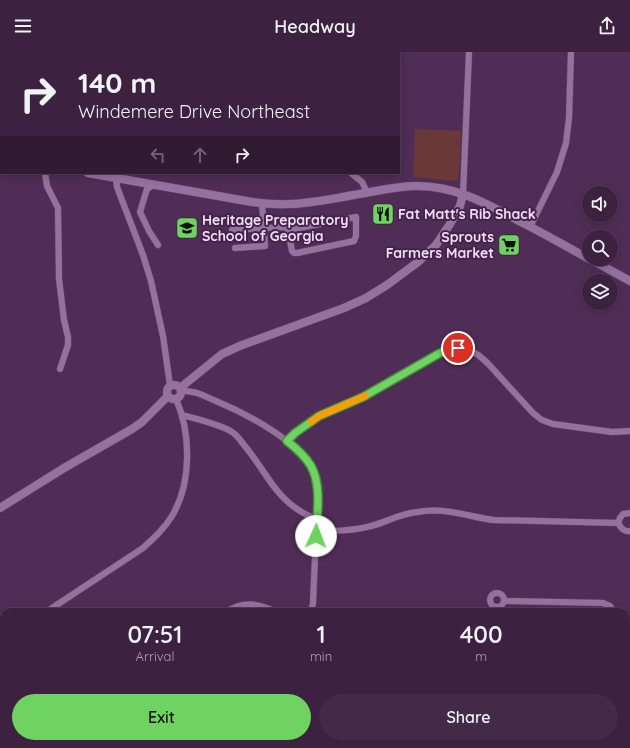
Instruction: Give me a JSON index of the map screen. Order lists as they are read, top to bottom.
{
  "places": {
    "restaurant": ["Fat Matt's Rib Shack"],
    "school or university": ["Heritage Preparatory School of Georgia"],
    "supermarket": ["Sprouts Farmers Market"]
  },
  "page": {
    "header": "Headway",
    "turn": ["140 m", "Windemere Drive Northeast"],
    "eta": [
      "07:51",
      "Arrival",
      "1",
      "min",
      "400",
      "m"
    ],
    "buttons": ["Exit", "Share"]
  }
}
